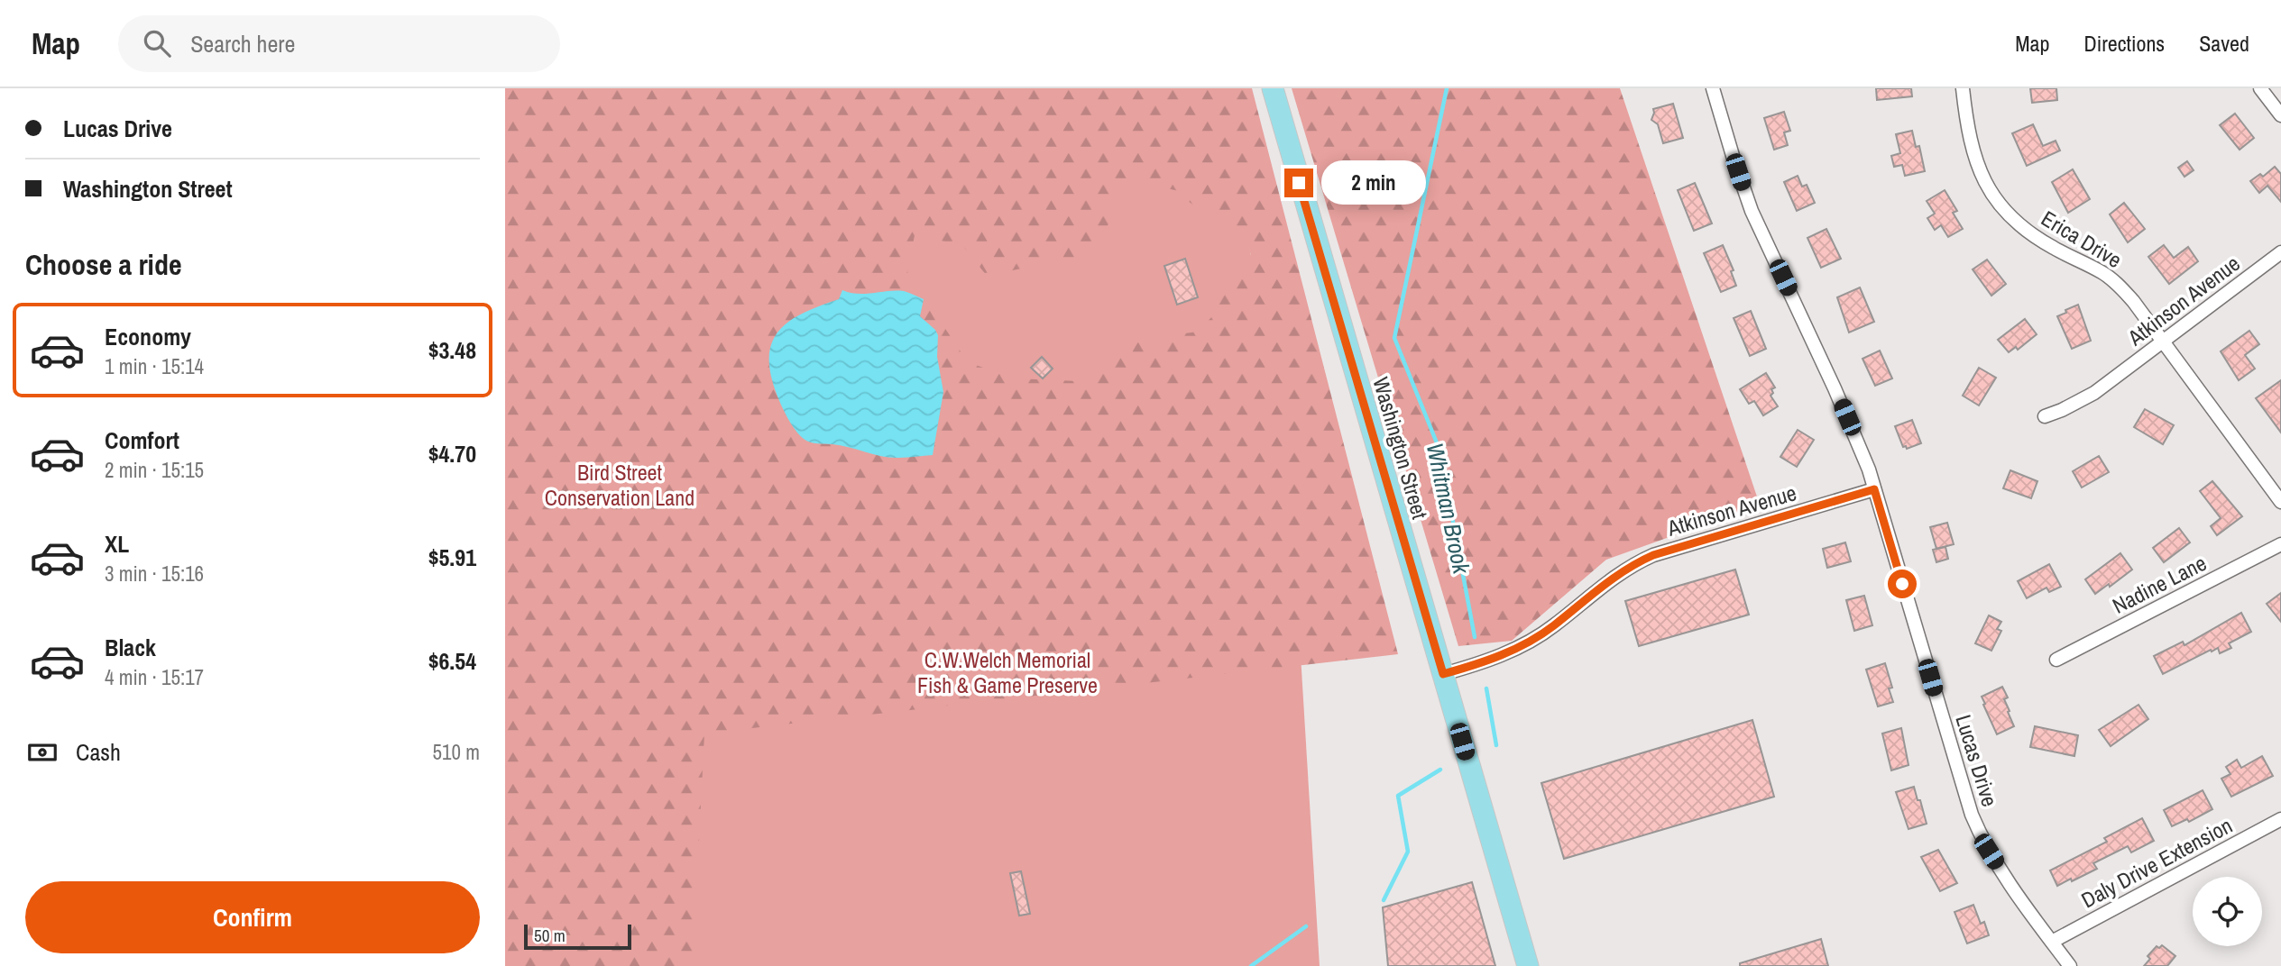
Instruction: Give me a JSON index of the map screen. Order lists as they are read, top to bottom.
{
  "streets": {
    "main road": ["Washington Street"],
    "street": [
      "Erica Drive",
      "Atkinson Avenue",
      "Nadine Lane",
      "Lucas Drive",
      "Daly Drive Extension"
    ]
  },
  "crossings": [
    ["Erica Drive", "Atkinson Avenue"],
    ["Atkinson Avenue", "Washington Street"],
    ["Atkinson Avenue", "Lucas Drive"],
    ["Lucas Drive", "Daly Drive Extension"]
  ],
  "water": ["Whitman Brook"],
  "parks": ["Bird Street Conservation Land", "C.W.Welch Memorial Fish & Game Preserve"],
  "scale_bar": "50 m",
  "page": {
    "header": "Map",
    "search": "Search here",
    "nav": ["Map", "Directions", "Saved"],
    "banner": ["Lucas Drive", "Washington Street"],
    "bubble": "2 min",
    "heading": "Choose a ride",
    "list": [
      {
        "name": "Economy",
        "note": "1 min · 15:14",
        "value": "$3.48"
      },
      {
        "name": "Comfort",
        "note": "2 min · 15:15",
        "value": "$4.70"
      },
      {
        "name": "XL",
        "note": "3 min · 15:16",
        "value": "$5.91"
      },
      {
        "name": "Black",
        "note": "4 min · 15:17",
        "value": "$6.54"
      }
    ],
    "pay": ["Cash", "510 m"],
    "buttons": "Confirm",
    "scale": "50 m"
  }
}
